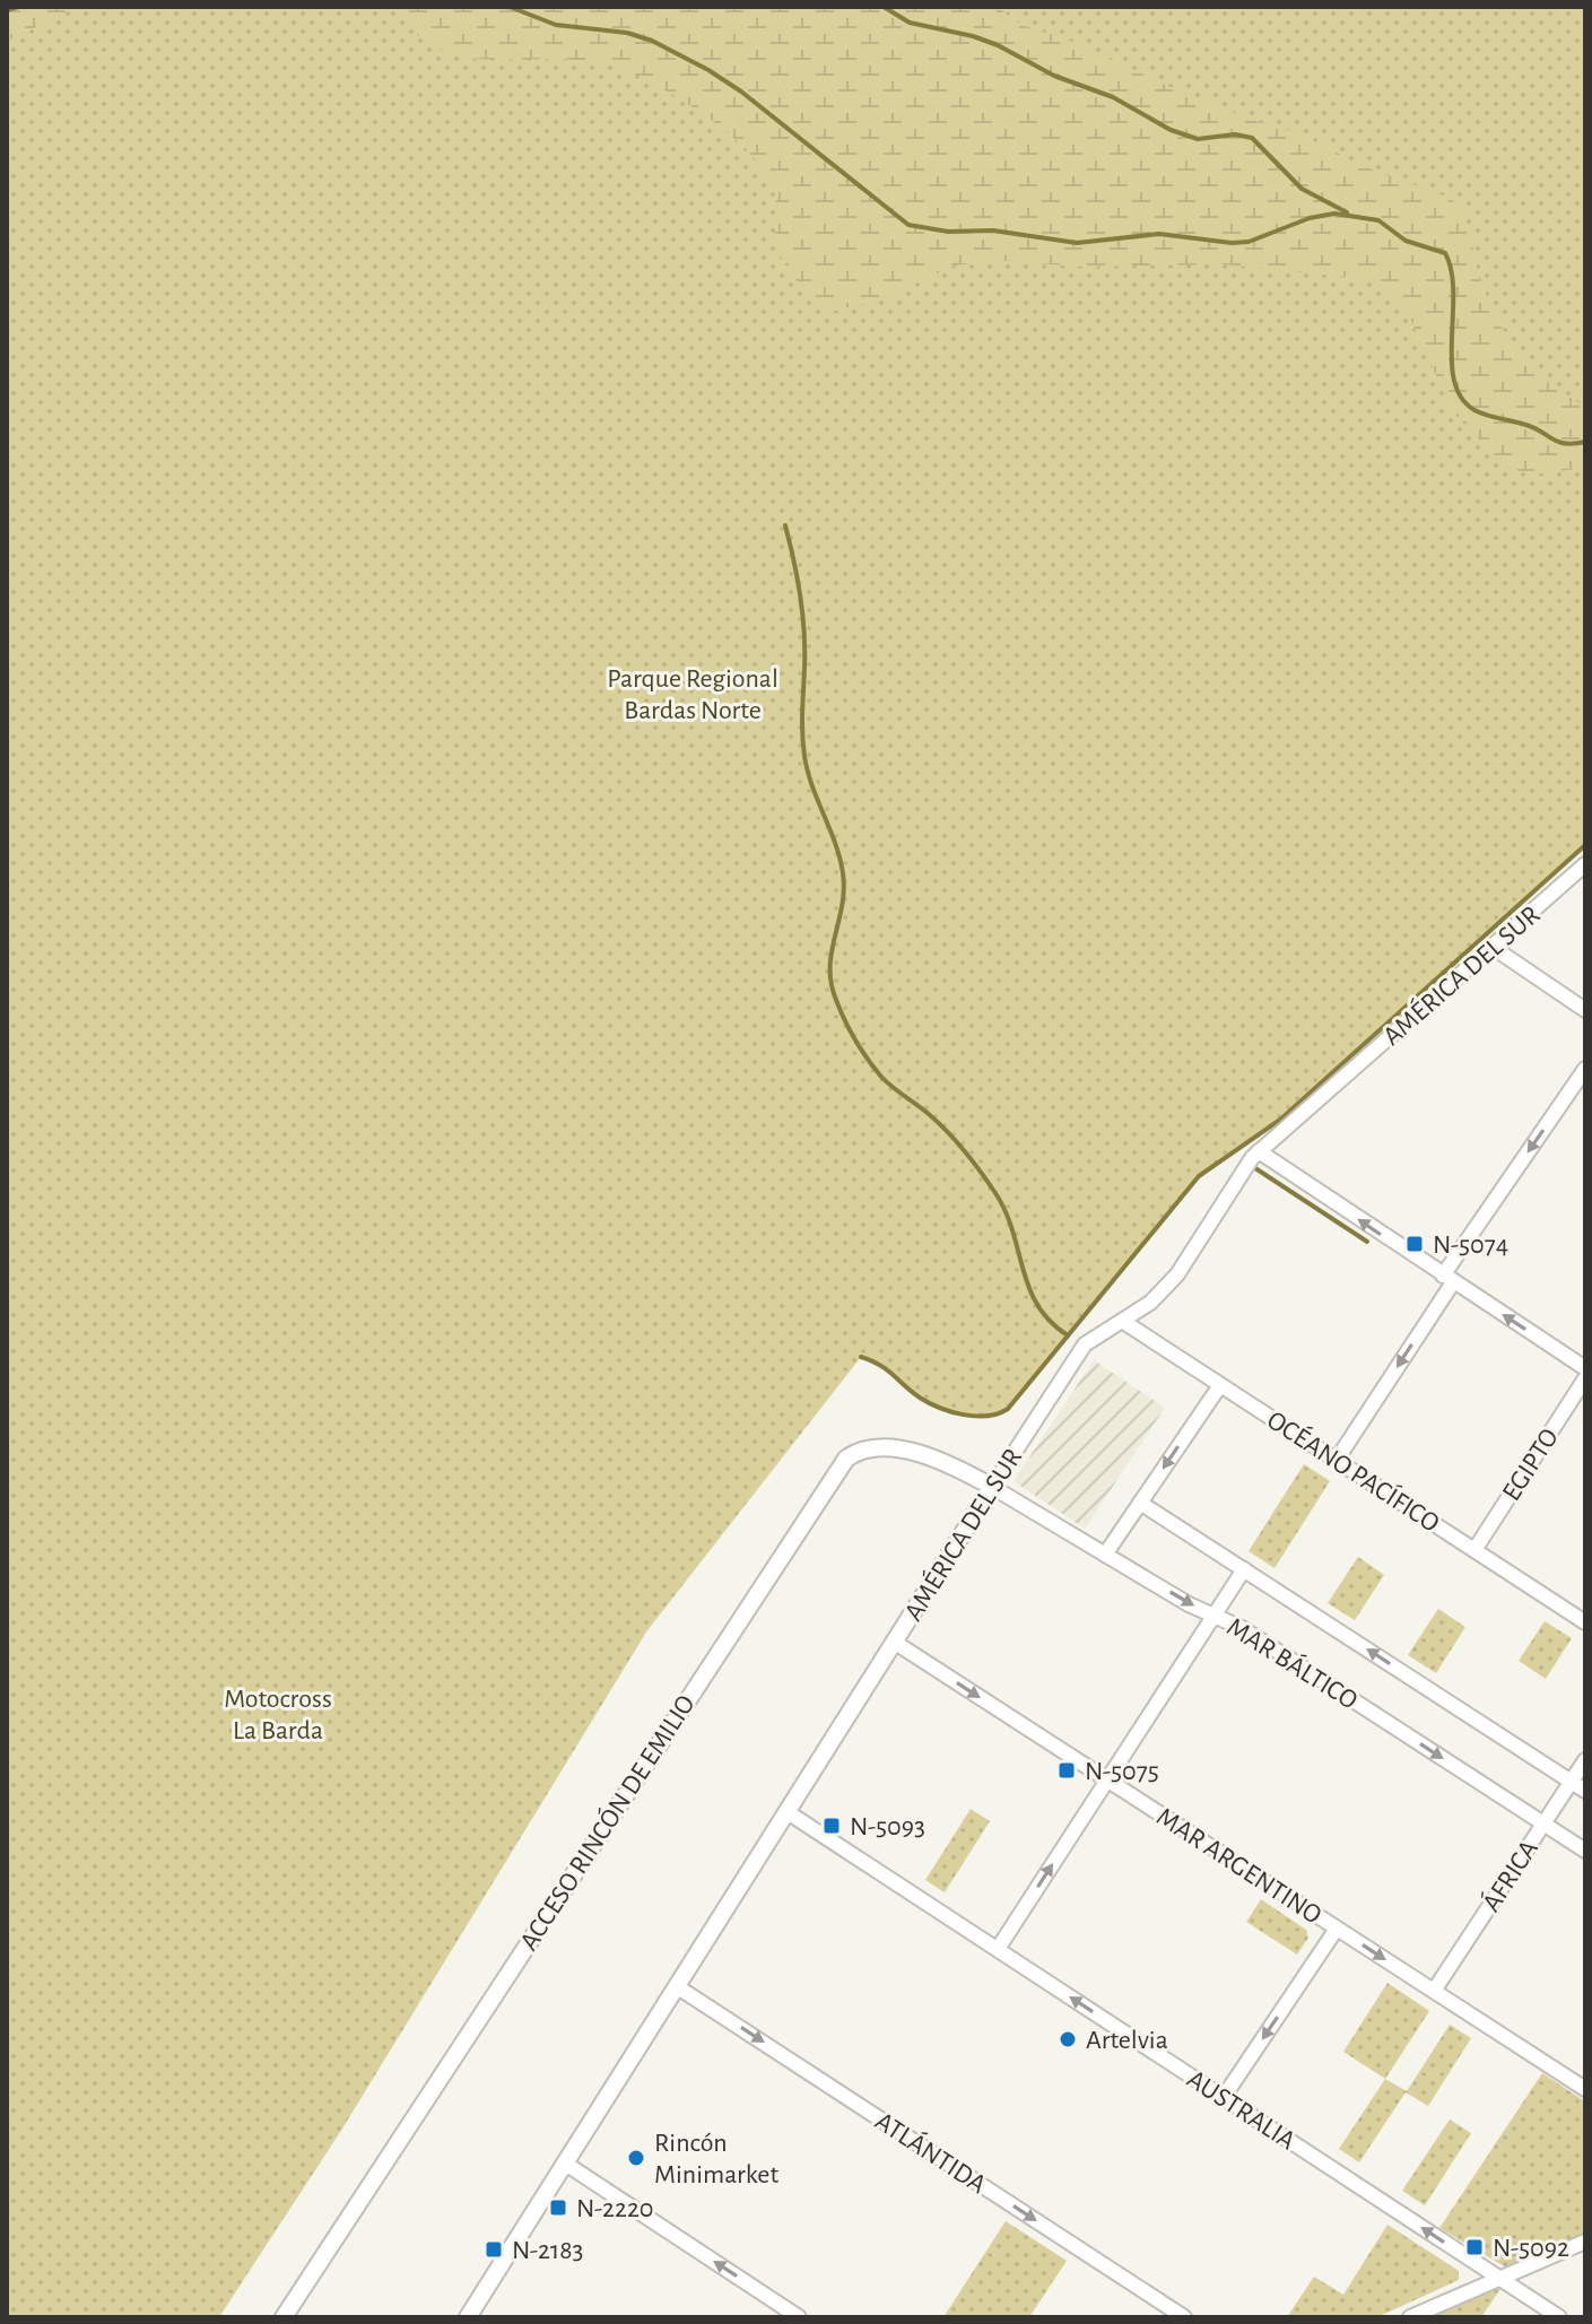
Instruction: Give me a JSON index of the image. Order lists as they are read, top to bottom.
{
  "streets": {
    "street": [
      "AMÉRICA DEL SUR",
      "EGIPTO",
      "OCÉANO PACÍFICO",
      "MAR BÁLTICO",
      "ACCESO RINCÓN DE EMILIO",
      "MAR ARGENTINO",
      "ÁFRICA",
      "AUSTRALIA",
      "ATLÁNTIDA"
    ]
  },
  "crossings": [
    ["AMÉRICA DEL SUR", "OCÉANO PACÍFICO"],
    ["AMÉRICA DEL SUR", "MAR BÁLTICO"],
    ["AMÉRICA DEL SUR", "ACCESO RINCÓN DE EMILIO"],
    ["AMÉRICA DEL SUR", "MAR ARGENTINO"],
    ["AMÉRICA DEL SUR", "AUSTRALIA"],
    ["AMÉRICA DEL SUR", "ATLÁNTIDA"],
    ["EGIPTO", "OCÉANO PACÍFICO"],
    ["MAR BÁLTICO", "ACCESO RINCÓN DE EMILIO"],
    ["MAR BÁLTICO", "ÁFRICA"],
    ["MAR ARGENTINO", "ÁFRICA"]
  ],
  "one_way": ["MAR ARGENTINO", "AUSTRALIA", "ATLÁNTIDA"],
  "parks": ["Parque Regional Bardas Norte", "Motocross La Barda"],
  "places": {
    "transit": [
      "N-5074",
      "N-5075",
      "N-5093",
      "N-2220",
      "N-5092",
      "N-2183"
    ],
    "other": ["Artelvia", "Rincón Minimarket"]
  }
}
